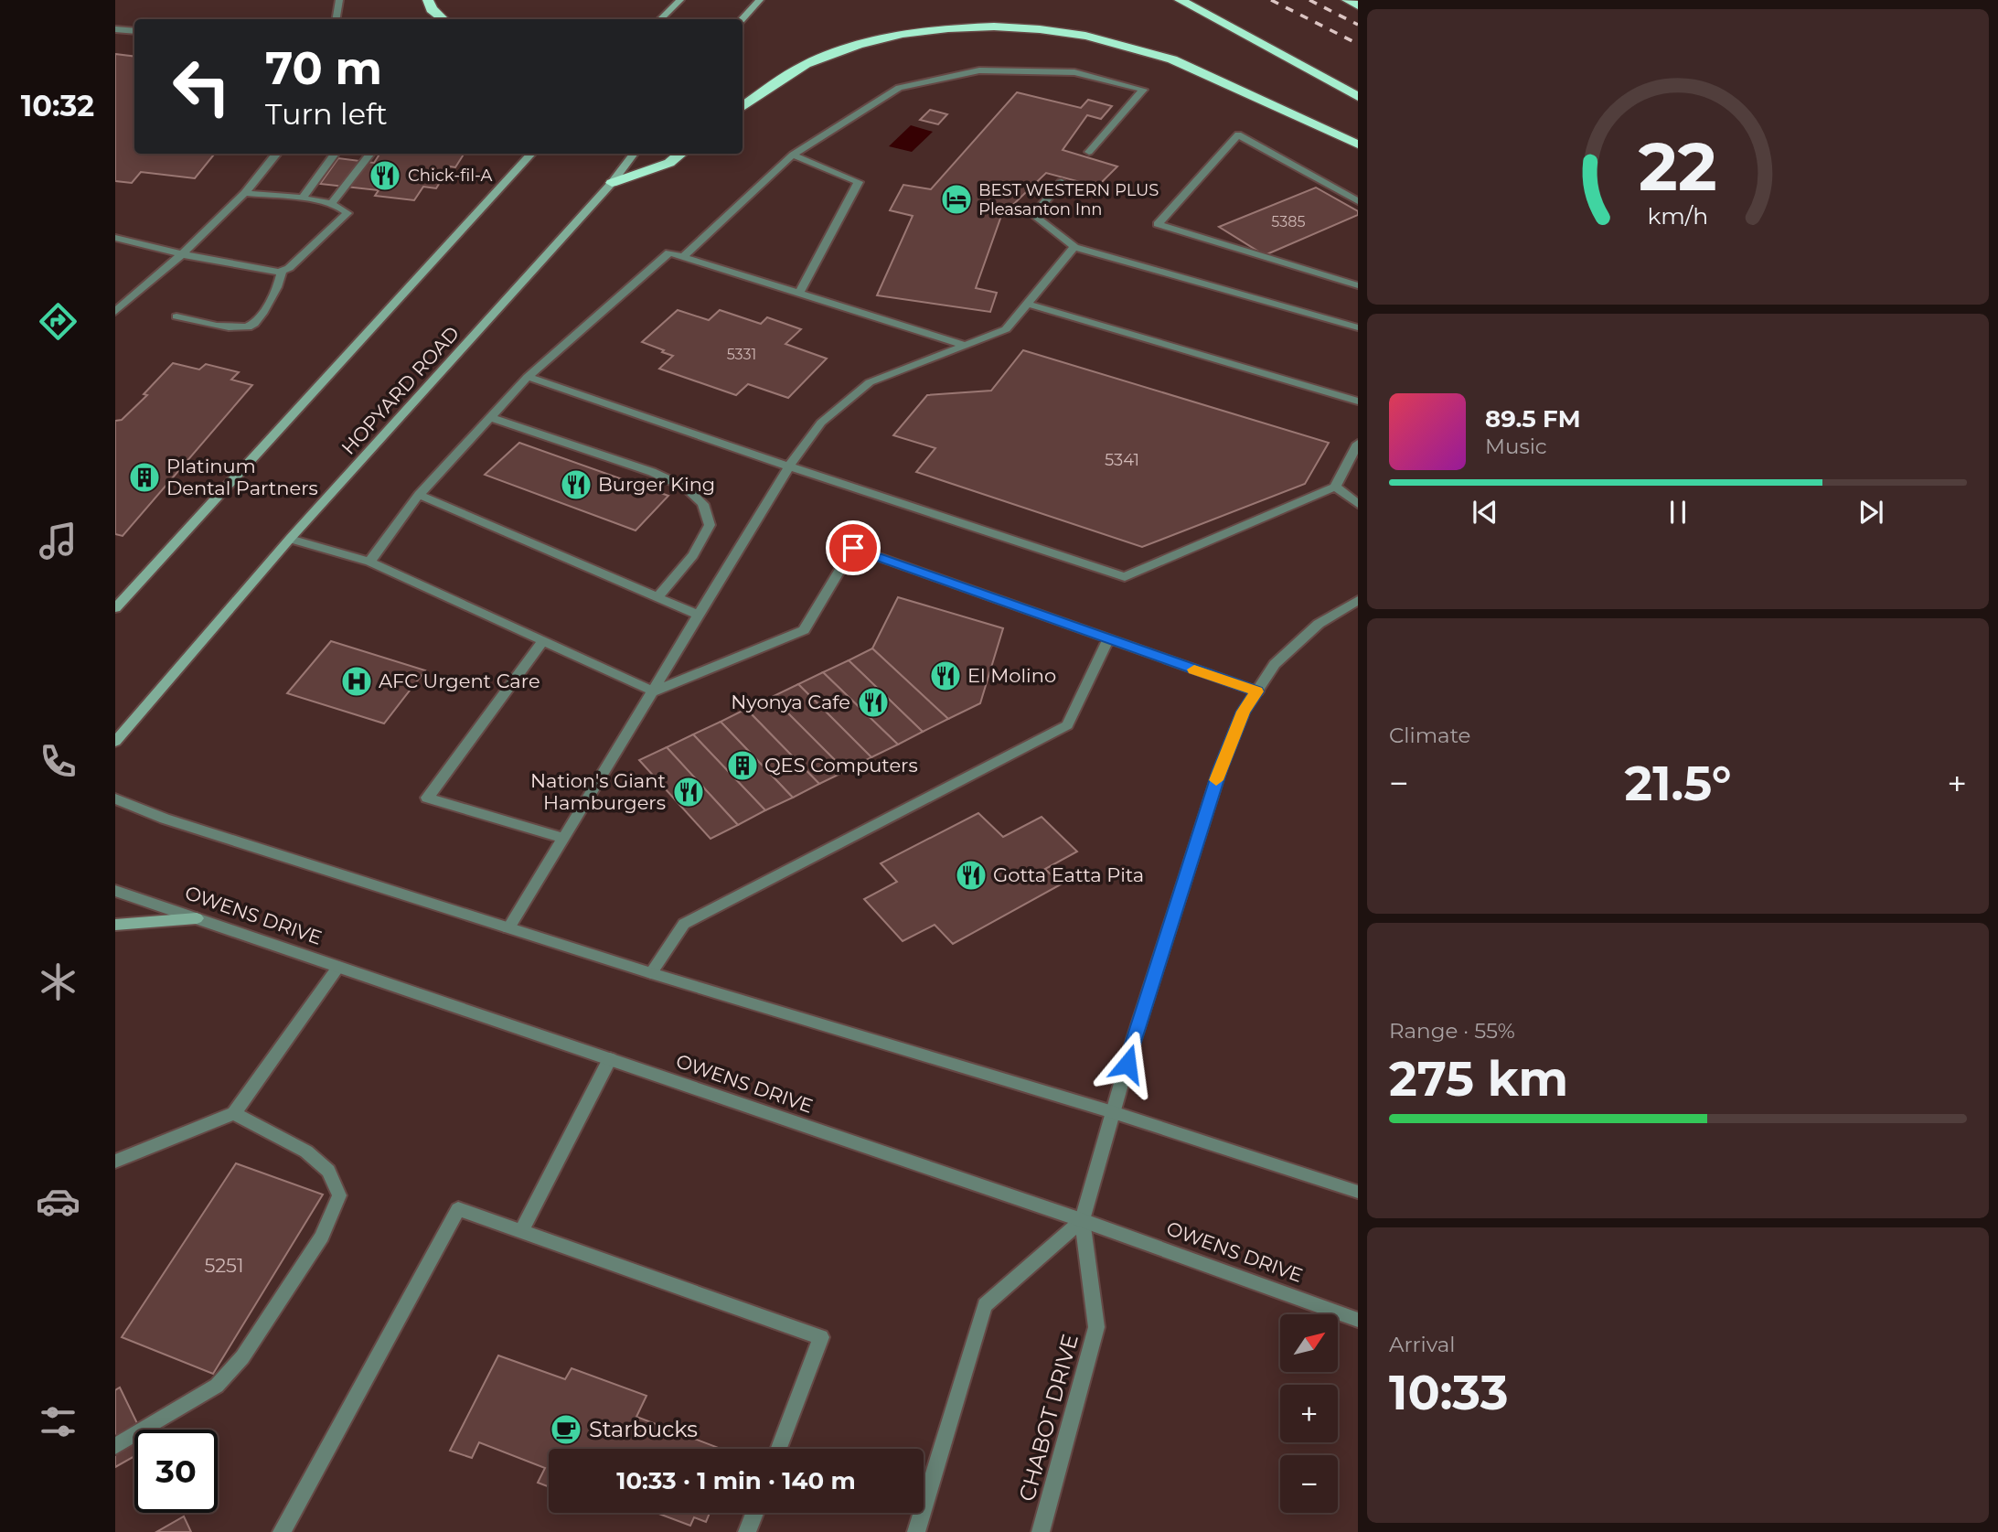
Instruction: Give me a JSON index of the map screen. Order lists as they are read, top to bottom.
{
  "streets": {
    "main road": ["HOPYARD ROAD"],
    "street": ["OWENS DRIVE", "CHABOT DRIVE"]
  },
  "crossings": [
    ["OWENS DRIVE", "CHABOT DRIVE"]
  ],
  "places": {
    "restaurant": [
      "Chick-fil-A",
      "Burger King",
      "El Molino",
      "Nyonya Cafe",
      "Nation's Giant Hamburgers",
      "Gotta Eatta Pita"
    ],
    "hotel": ["BEST WESTERN PLUS Pleasanton Inn"],
    "building": ["Platinum Dental Partners", "QES Computers"],
    "hospital": ["AFC Urgent Care"],
    "cafe": ["Starbucks"]
  },
  "house_numbers": [
    "5385",
    "5331",
    "5341",
    "5251"
  ],
  "north": "top right",
  "page": {
    "tabs": "10:32",
    "turn": ["70 m", "Turn left"],
    "song": ["89.5 FM", "Music"],
    "tile": [
      "Climate",
      ["Range · 55%", "275 km"],
      ["Arrival", "10:33"]
    ],
    "heat": ["−", "21.5°", "+"],
    "map_buttons": ["+", "−"],
    "limit": "30",
    "trip": "10:33 · 1 min · 140 m",
    "gauge": ["22", "km/h"]
  }
}
